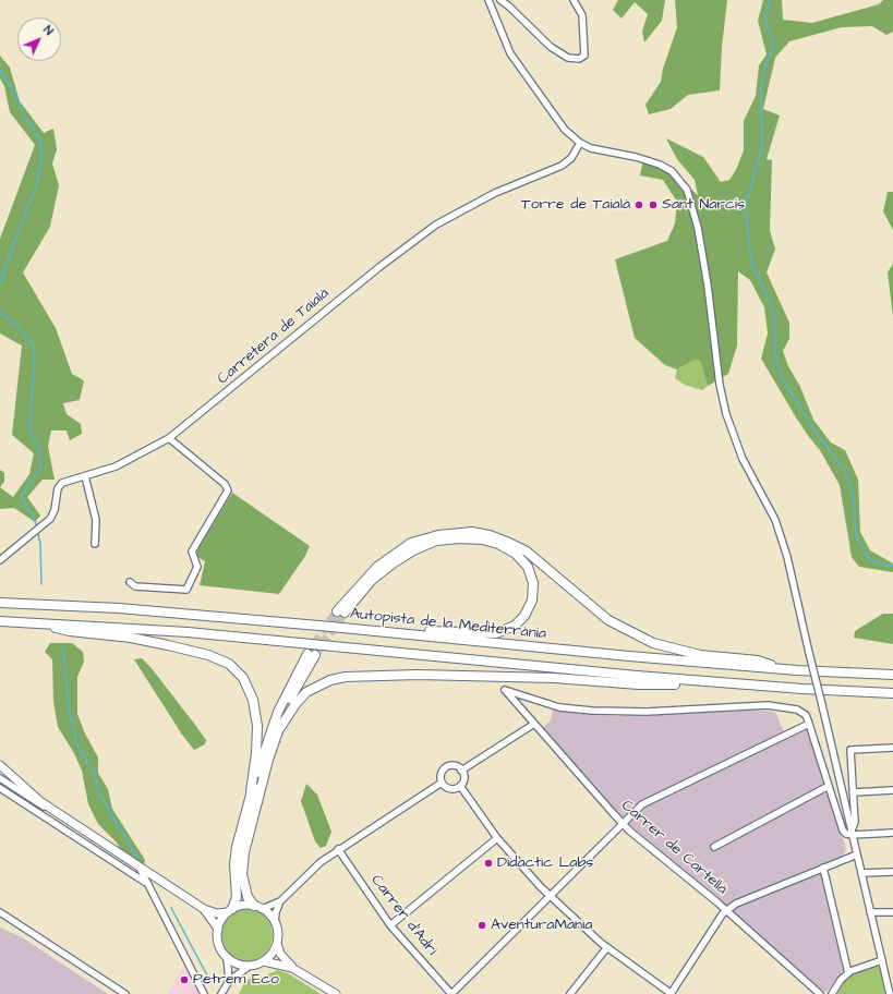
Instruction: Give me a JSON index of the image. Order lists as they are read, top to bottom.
{
  "streets": {
    "highway": ["Autopista de la Mediterrània"],
    "street": ["Carretera de Taialà", "Carrer de Cartellà", "Carrer d'Adri"]
  },
  "places": [
    "Torre de Taialà",
    "Sant Narcís",
    "Didactic Labs",
    "AventuraMania",
    "Petrem Eco"
  ],
  "north": "top right"
}
